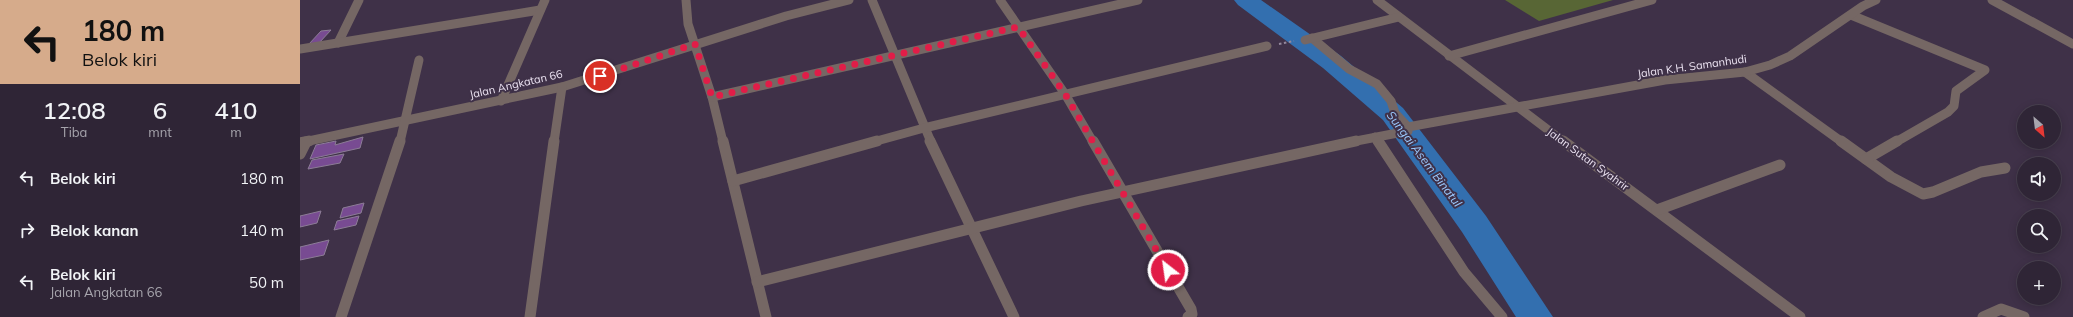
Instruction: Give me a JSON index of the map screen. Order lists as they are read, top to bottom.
{
  "streets": {
    "street": ["Jalan K.H. Samanhudi", "Jalan Angkatan 66", "Jalan Sutan Syahrir"]
  },
  "crossings": [
    ["Jalan K.H. Samanhudi", "Jalan Sutan Syahrir"]
  ],
  "water": ["Sungai Asem Binatul"],
  "north": "bottom right",
  "page": {
    "turn": ["180 m", "Belok kiri"],
    "eta": [
      "12:08",
      "Tiba",
      "6",
      "mnt",
      "410",
      "m"
    ],
    "map_buttons": "+",
    "list": [
      {
        "name": "Belok kiri",
        "value": "180 m"
      },
      {
        "name": "Belok kanan",
        "value": "140 m"
      },
      {
        "name": "Belok kiri",
        "note": "Jalan Angkatan 66",
        "value": "50 m"
      }
    ]
  }
}
